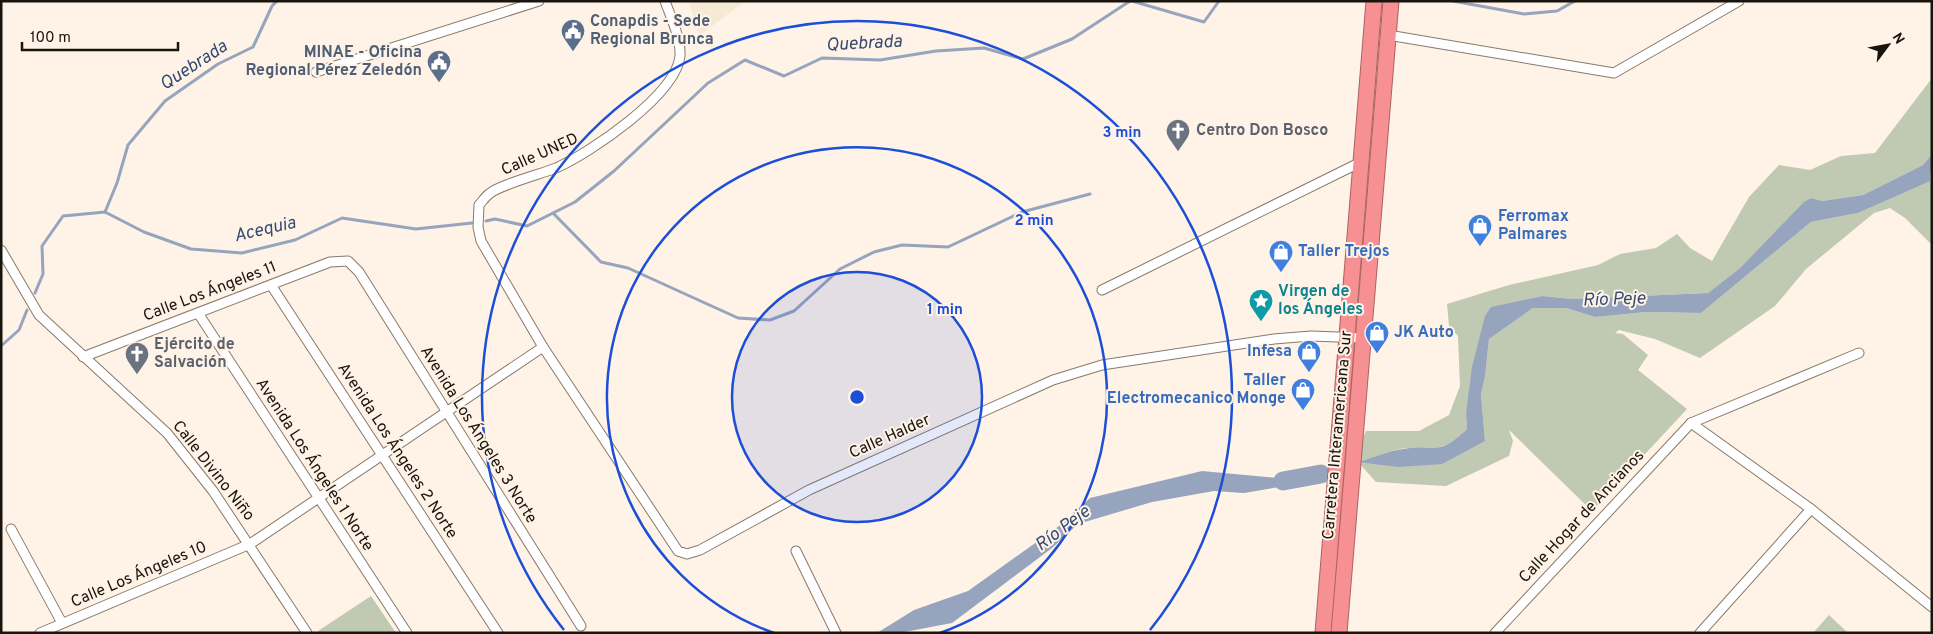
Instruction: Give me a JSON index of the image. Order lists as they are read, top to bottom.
{
  "streets": {
    "highway": ["Carretera Interamericana Sur"],
    "street": [
      "Calle UNED",
      "Calle Los Ángeles 11",
      "Avenida Los Ángeles 3 Norte",
      "Calle Halder",
      "Avenida Los Ángeles 2 Norte",
      "Avenida Los Ángeles 1 Norte",
      "Calle Divino Niño",
      "Calle Hogar de Ancianos",
      "Calle Los Ángeles 10"
    ]
  },
  "crossings": [
    ["Calle UNED", "Calle Halder"],
    ["Calle UNED", "Calle Los Ángeles 10"],
    ["Calle Los Ángeles 11", "Avenida Los Ángeles 3 Norte"],
    ["Calle Los Ángeles 11", "Avenida Los Ángeles 2 Norte"],
    ["Calle Los Ángeles 11", "Avenida Los Ángeles 1 Norte"],
    ["Calle Los Ángeles 11", "Calle Divino Niño"],
    ["Avenida Los Ángeles 3 Norte", "Calle Los Ángeles 10"],
    ["Carretera Interamericana Sur", "Calle Halder"],
    ["Calle Halder", "Calle Los Ángeles 10"],
    ["Avenida Los Ángeles 2 Norte", "Calle Los Ángeles 10"],
    ["Avenida Los Ángeles 1 Norte", "Calle Los Ángeles 10"],
    ["Calle Divino Niño", "Calle Los Ángeles 10"]
  ],
  "water": ["Quebrada", "Acequia", "Río Peje"],
  "places": {
    "public building": ["Conapdis - Sede Regional Brunca", "MINAE - Oficina Regional Pérez Zeledón"],
    "church": ["Centro Don Bosco", "Ejército de Salvación"],
    "shop": [
      "Ferromax Palmares",
      "Taller Trejos",
      "JK Auto",
      "Infesa",
      "Taller Electromecanico Monge"
    ],
    "place": ["Virgen de los Ángeles"]
  },
  "scale_bar": "100 m",
  "north": "top right",
  "rings": ["3 min", "2 min", "1 min"]
}
